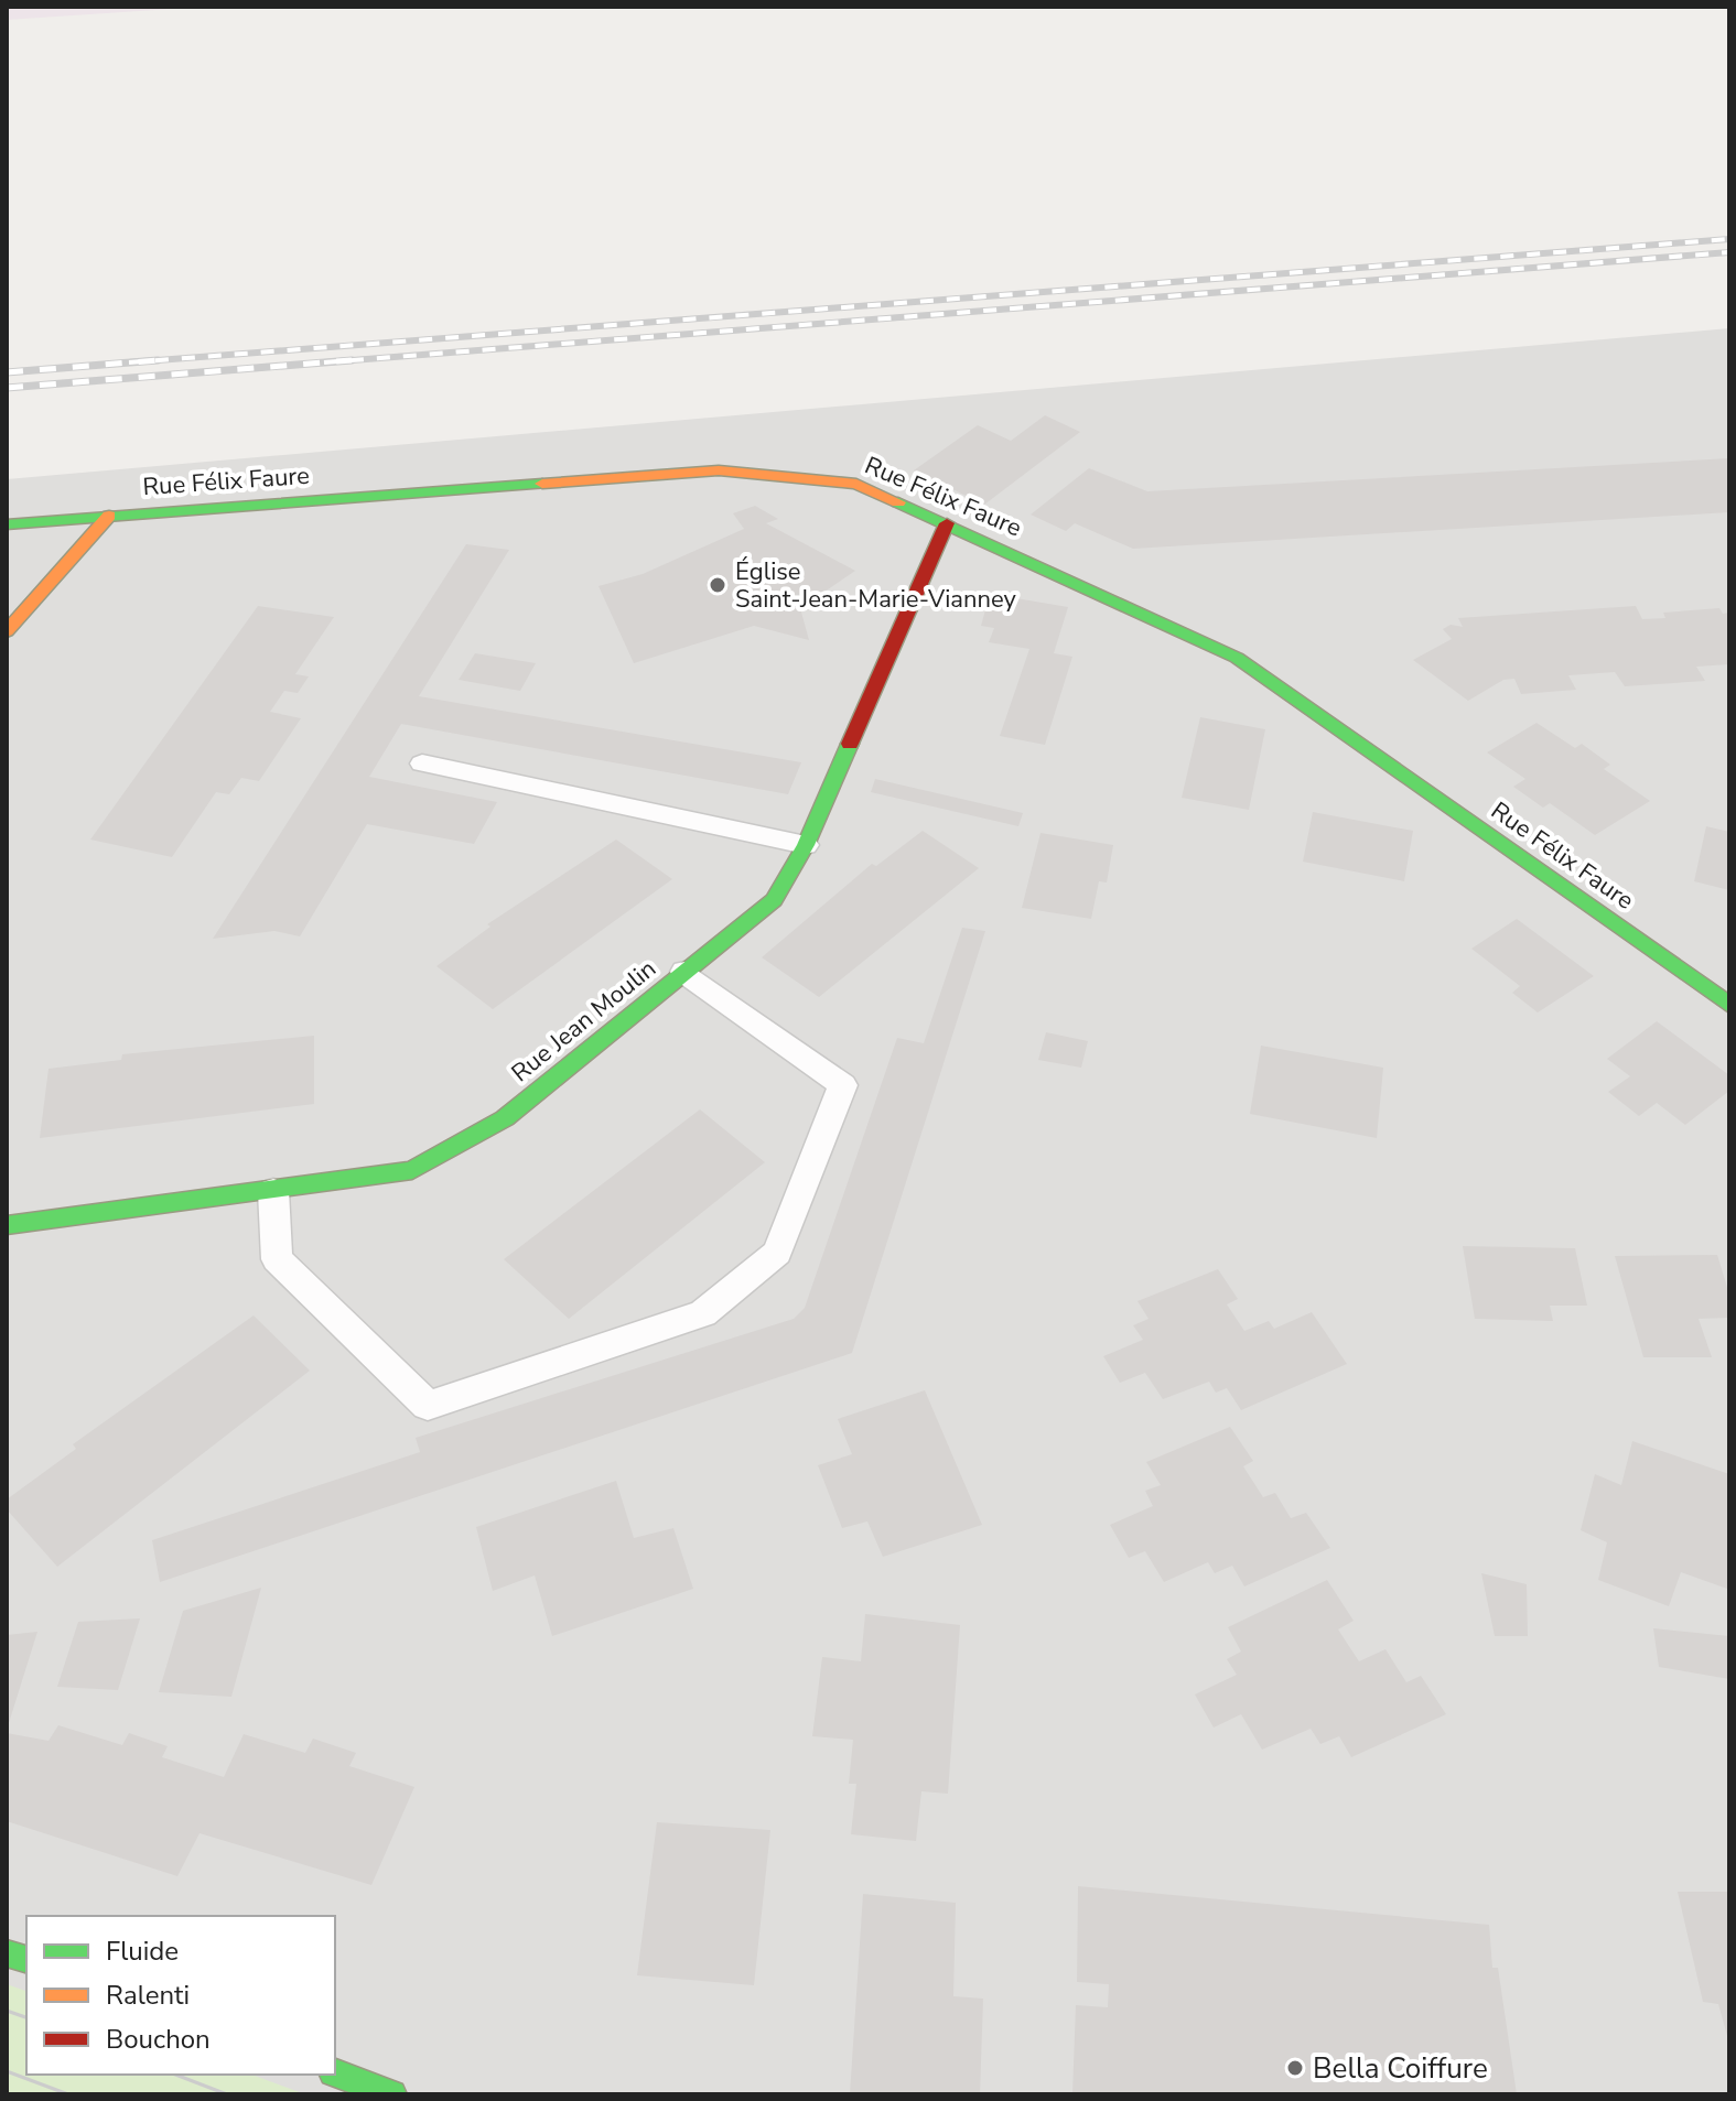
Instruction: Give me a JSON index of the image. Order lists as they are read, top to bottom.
{
  "streets": {
    "street": ["Rue Félix Faure", "Rue Jean Moulin"]
  },
  "crossings": [
    ["Rue Félix Faure", "Rue Jean Moulin"]
  ],
  "places": ["Église Saint-Jean-Marie-Vianney", "Bella Coiffure"],
  "legend": ["Fluide", "Ralenti", "Bouchon"]
}
